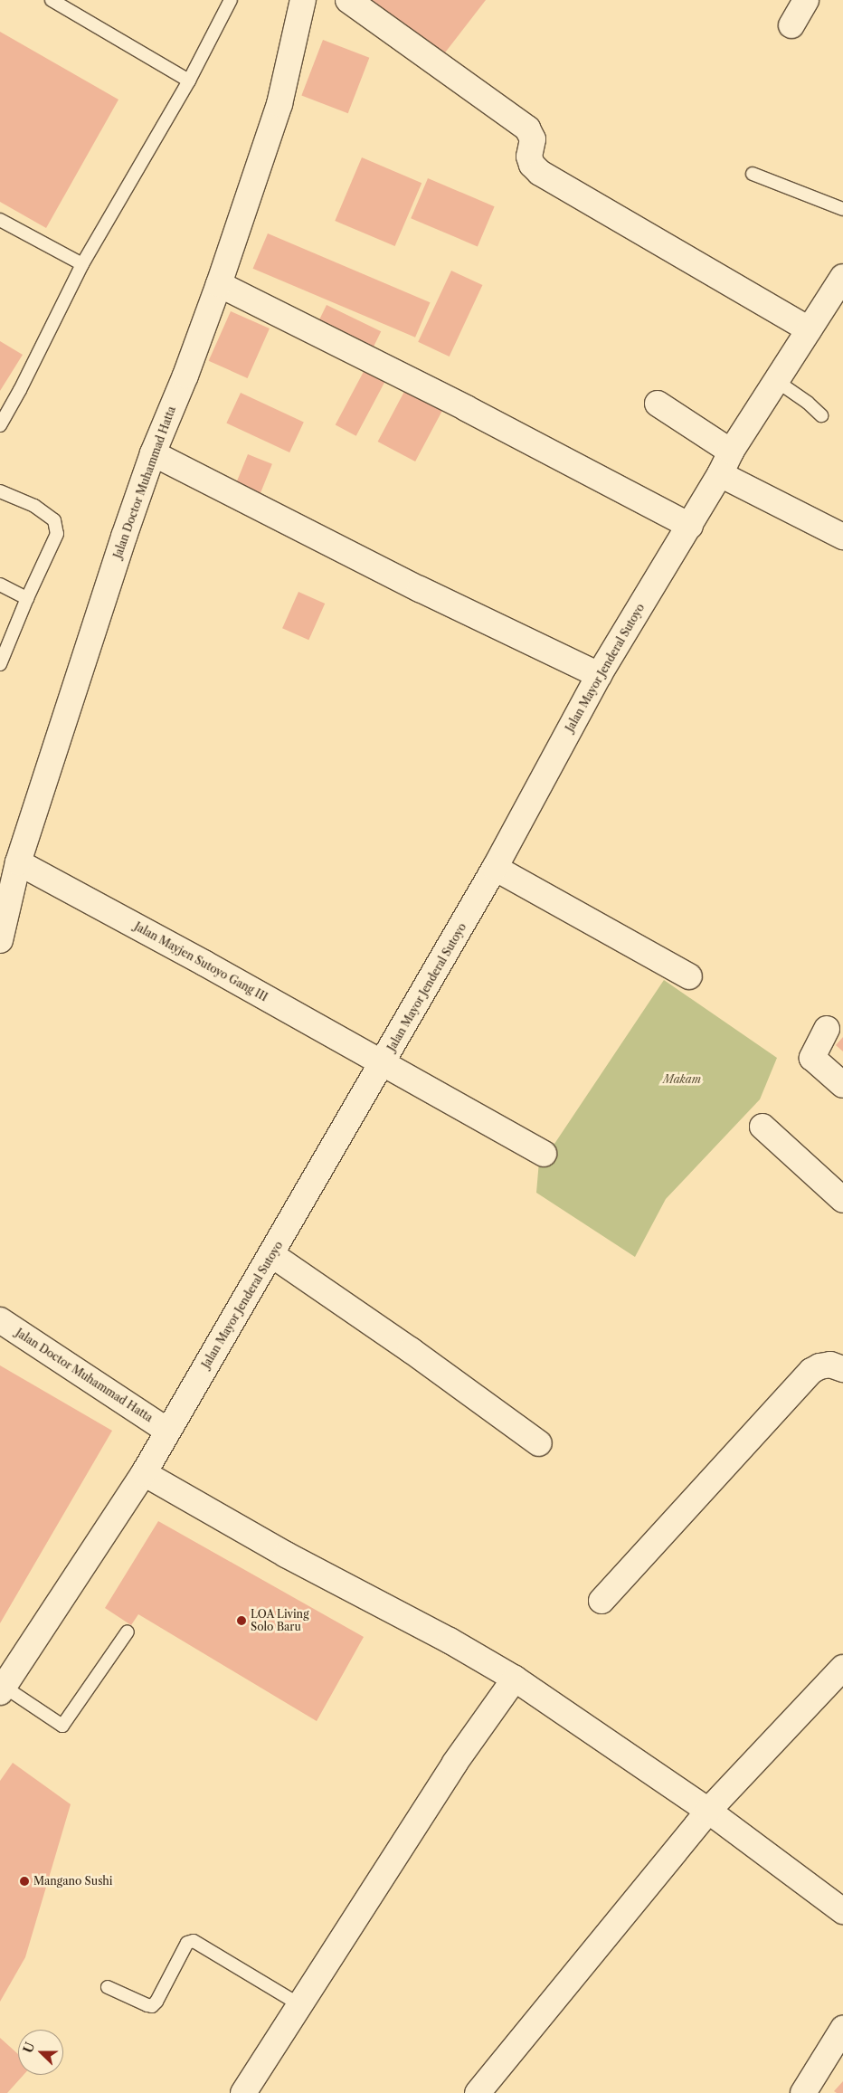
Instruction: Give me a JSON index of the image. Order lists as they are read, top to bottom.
{
  "streets": {
    "street": ["Jalan Doctor Muhammad Hatta", "Jalan Mayor Jenderal Sutoyo", "Jalan Mayjen Sutoyo Gang III"]
  },
  "crossings": [
    ["Jalan Doctor Muhammad Hatta", "Jalan Mayor Jenderal Sutoyo"],
    ["Jalan Doctor Muhammad Hatta", "Jalan Mayjen Sutoyo Gang III"],
    ["Jalan Mayor Jenderal Sutoyo", "Jalan Mayjen Sutoyo Gang III"]
  ],
  "parks": ["Makam"],
  "places": ["LOA Living Solo Baru", "Mangano Sushi"],
  "north": "left"
}
